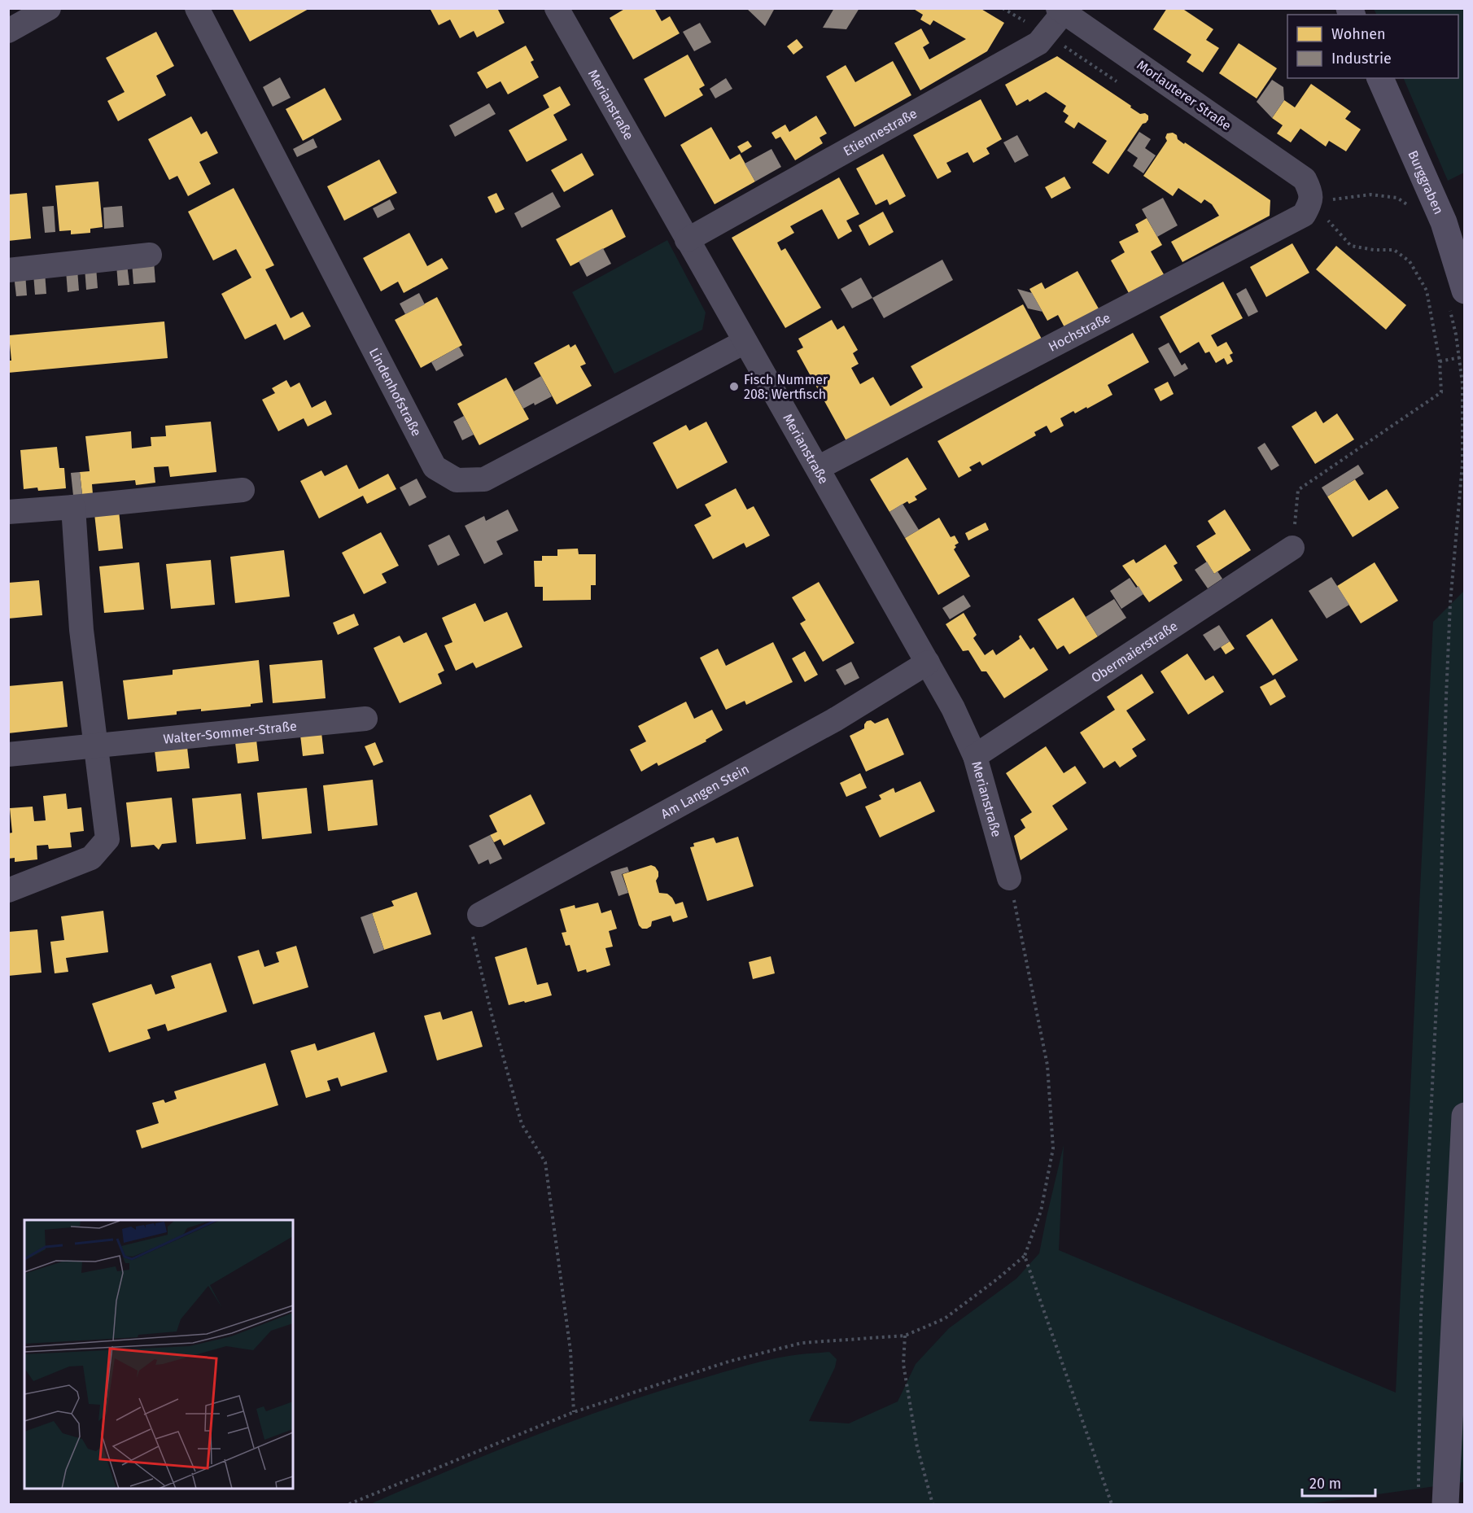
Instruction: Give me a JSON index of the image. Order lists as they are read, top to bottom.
{
  "streets": {
    "street": [
      "Morlauterer Straße",
      "Merianstraße",
      "Etiennestraße",
      "Burggraben",
      "Hochstraße",
      "Lindenhofstraße",
      "Obermaierstraße",
      "Walter-Sommer-Straße",
      "Am Langen Stein"
    ]
  },
  "crossings": [
    ["Morlauterer Straße", "Etiennestraße"],
    ["Morlauterer Straße", "Hochstraße"],
    ["Merianstraße", "Etiennestraße"],
    ["Merianstraße", "Hochstraße"],
    ["Merianstraße", "Lindenhofstraße"],
    ["Merianstraße", "Obermaierstraße"],
    ["Merianstraße", "Am Langen Stein"]
  ],
  "places": ["Fisch Nummer 208: Wertfisch"],
  "legend": ["Wohnen", "Industrie"],
  "scale_bar": "20 m"
}
